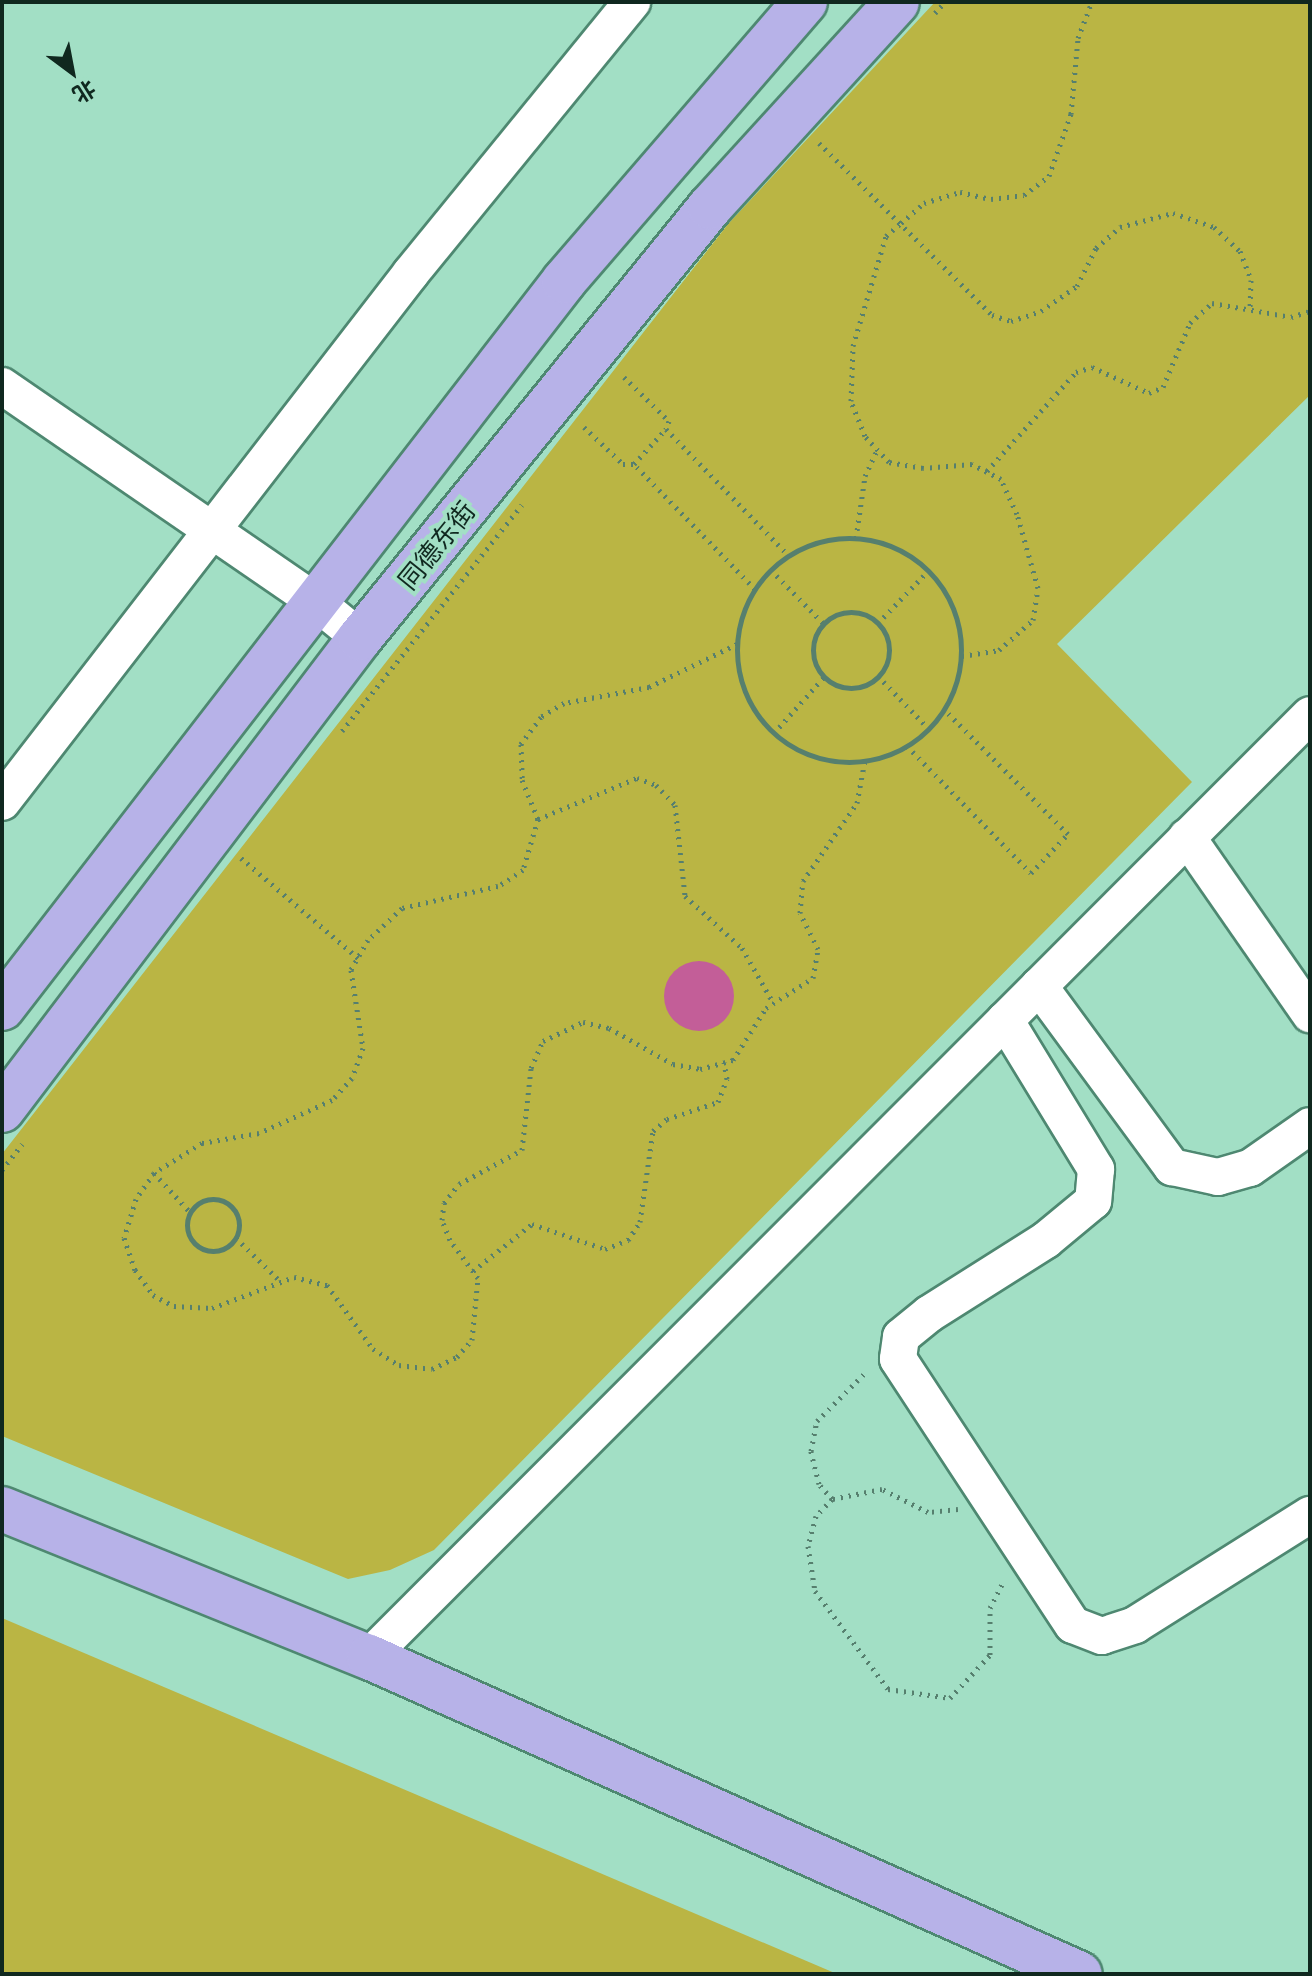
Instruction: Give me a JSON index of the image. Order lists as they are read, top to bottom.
{
  "streets": {
    "main road": ["同德东街"]
  },
  "north": "bottom right"
}
